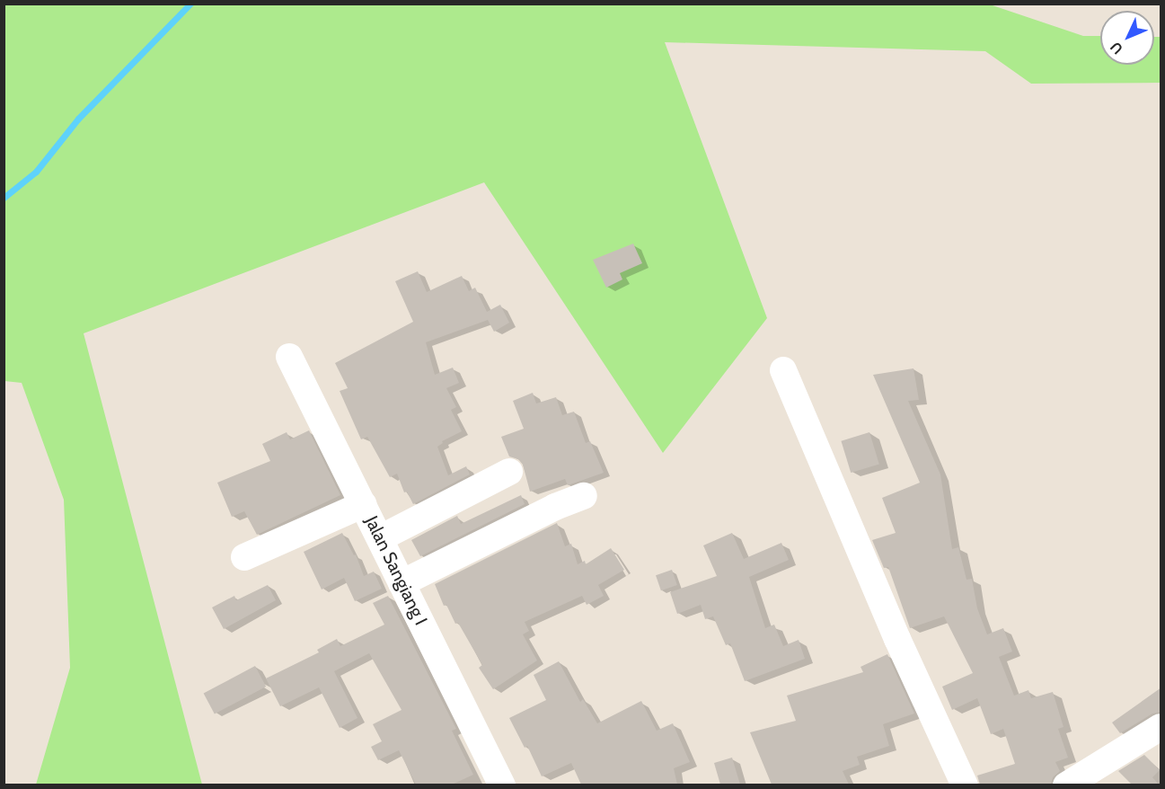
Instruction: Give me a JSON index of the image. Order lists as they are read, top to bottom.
{
  "streets": {
    "street": ["Jalan Sangiang I"]
  },
  "north": "bottom left"
}
